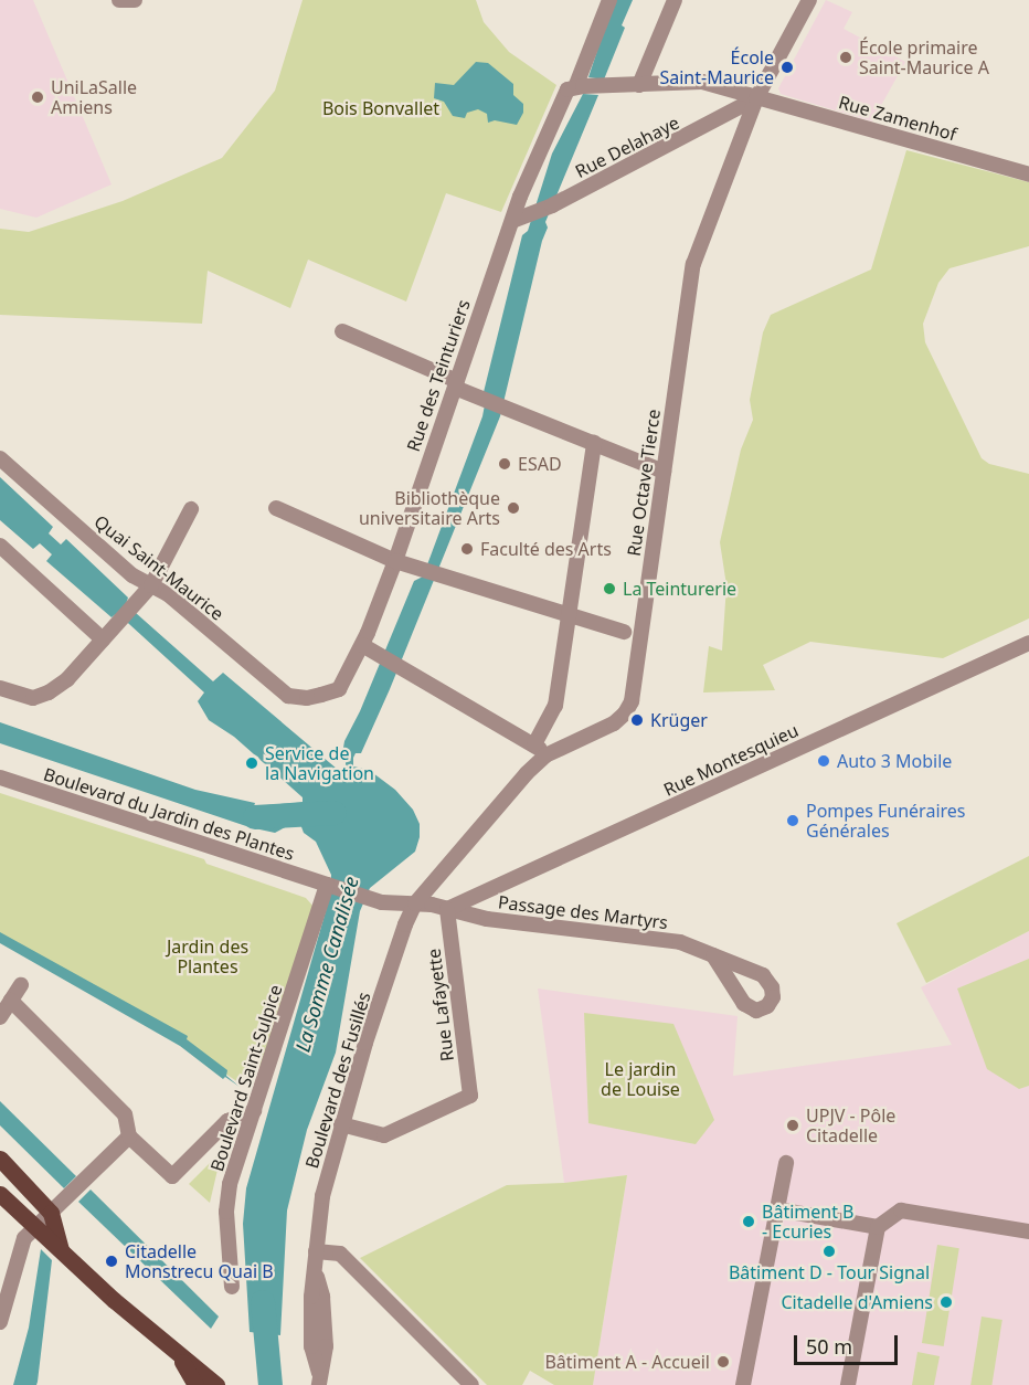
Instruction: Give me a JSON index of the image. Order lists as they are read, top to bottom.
{
  "streets": {
    "street": [
      "Rue Zamenhof",
      "Rue Delahaye",
      "Rue des Teinturiers",
      "Rue Octave Tierce",
      "Quai Saint-Maurice",
      "Rue Montesquieu",
      "Boulevard du Jardin des Plantes",
      "Passage des Martyrs",
      "Rue Lafayette",
      "Boulevard Saint-Sulpice",
      "Boulevard des Fusillés"
    ]
  },
  "crossings": [
    ["Rue Zamenhof", "Rue Delahaye"],
    ["Rue Zamenhof", "Rue des Teinturiers"],
    ["Rue Zamenhof", "Rue Octave Tierce"],
    ["Rue Delahaye", "Rue des Teinturiers"],
    ["Rue Delahaye", "Rue Octave Tierce"],
    ["Rue des Teinturiers", "Quai Saint-Maurice"],
    ["Rue Octave Tierce", "Passage des Martyrs"],
    ["Rue Octave Tierce", "Boulevard des Fusillés"],
    ["Rue Montesquieu", "Passage des Martyrs"],
    ["Rue Montesquieu", "Rue Lafayette"],
    ["Boulevard du Jardin des Plantes", "Passage des Martyrs"],
    ["Boulevard du Jardin des Plantes", "Boulevard Saint-Sulpice"],
    ["Passage des Martyrs", "Rue Lafayette"],
    ["Passage des Martyrs", "Boulevard des Fusillés"],
    ["Rue Lafayette", "Boulevard des Fusillés"]
  ],
  "water": ["La Somme Canalisée"],
  "parks": ["Bois Bonvallet", "Jardin des Plantes", "Le jardin de Louise"],
  "places": [
    "École primaire Saint-Maurice A",
    "École Saint-Maurice",
    "UniLaSalle Amiens",
    "ESAD",
    "Bibliothèque universitaire Arts",
    "Faculté des Arts",
    "La Teinturerie",
    "Krüger",
    "Auto 3 Mobile",
    "Service de la Navigation",
    "Pompes Funéraires Générales",
    "UPJV - Pôle Citadelle",
    "Bâtiment B - Ecuries",
    "Bâtiment D - Tour Signal",
    "Citadelle Monstrecu Quai B",
    "Citadelle d'Amiens",
    "Bâtiment A - Accueil"
  ],
  "scale_bar": "50 m"
}
